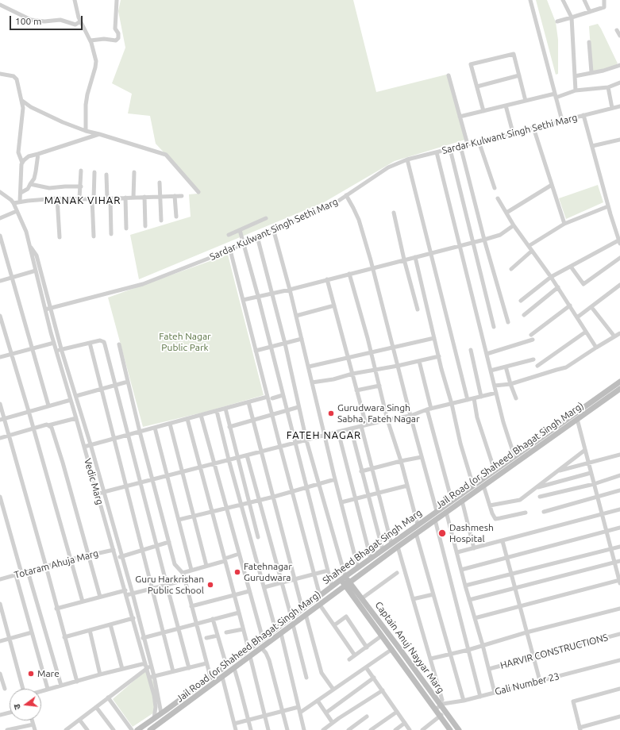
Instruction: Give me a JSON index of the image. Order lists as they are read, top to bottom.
{
  "streets": {
    "main road": ["Jail Road (or Shaheed Bhagat Singh Marg)", "Shaheed Bhagat Singh Marg", "Captain Anuj Nayyar Marg"],
    "street": [
      "Sardar Kulwant Singh Sethi Marg",
      "Vedic Marg",
      "Totaram Ahuja Marg",
      "HARVIR CONSTRUCTIONS",
      "Gali Number 23"
    ]
  },
  "crossings": [
    ["Sardar Kulwant Singh Sethi Marg", "Vedic Marg"],
    ["Jail Road (or Shaheed Bhagat Singh Marg)", "Captain Anuj Nayyar Marg"],
    ["Vedic Marg", "Shaheed Bhagat Singh Marg"],
    ["Vedic Marg", "Totaram Ahuja Marg"],
    ["Captain Anuj Nayyar Marg", "Gali Number 23"]
  ],
  "districts": ["MANAK VIHAR", "FATEH NAGAR"],
  "parks": ["Fateh Nagar Public Park"],
  "places": [
    "Gurudwara Singh Sabha, Fateh Nagar",
    "Dashmesh Hospital",
    "Fatehnagar Gurudwara",
    "Guru Harkrishan Public School",
    "Mare"
  ],
  "scale_bar": "100 m",
  "north": "left"
}
